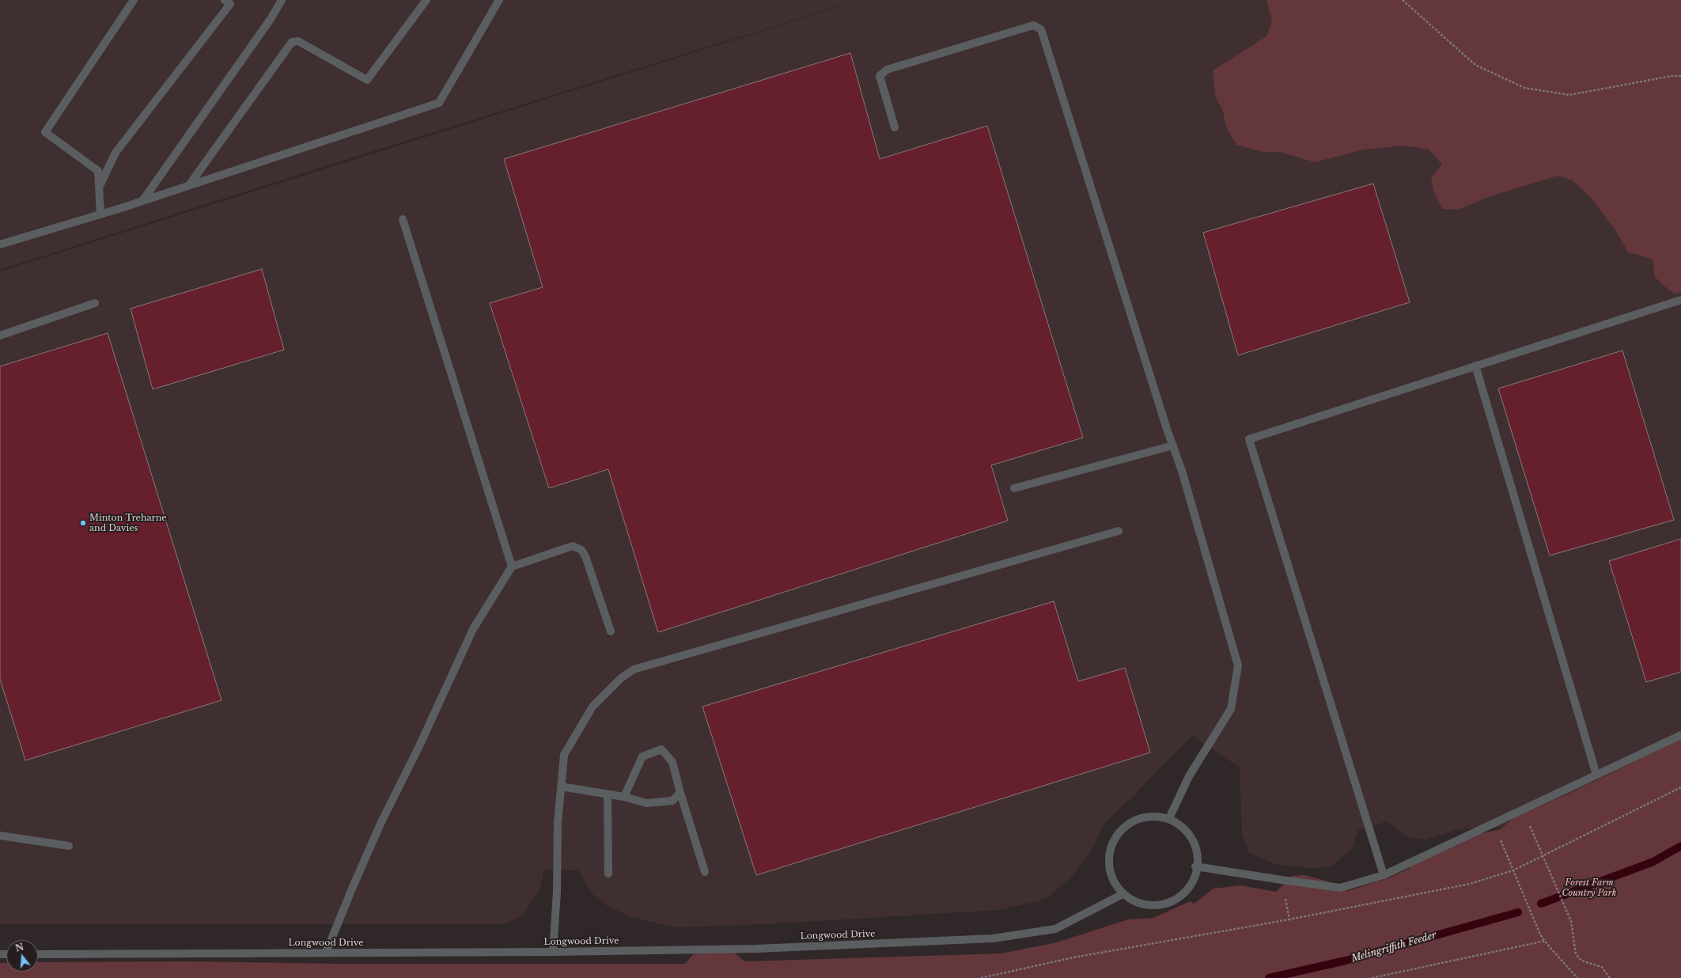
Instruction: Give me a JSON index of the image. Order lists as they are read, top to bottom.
{
  "streets": {
    "street": ["Longwood Drive"]
  },
  "water": ["Melingriffith Feeder"],
  "parks": ["Forest Farm Country Park"],
  "places": ["Minton Treharne and Davies"],
  "north": "top"
}
